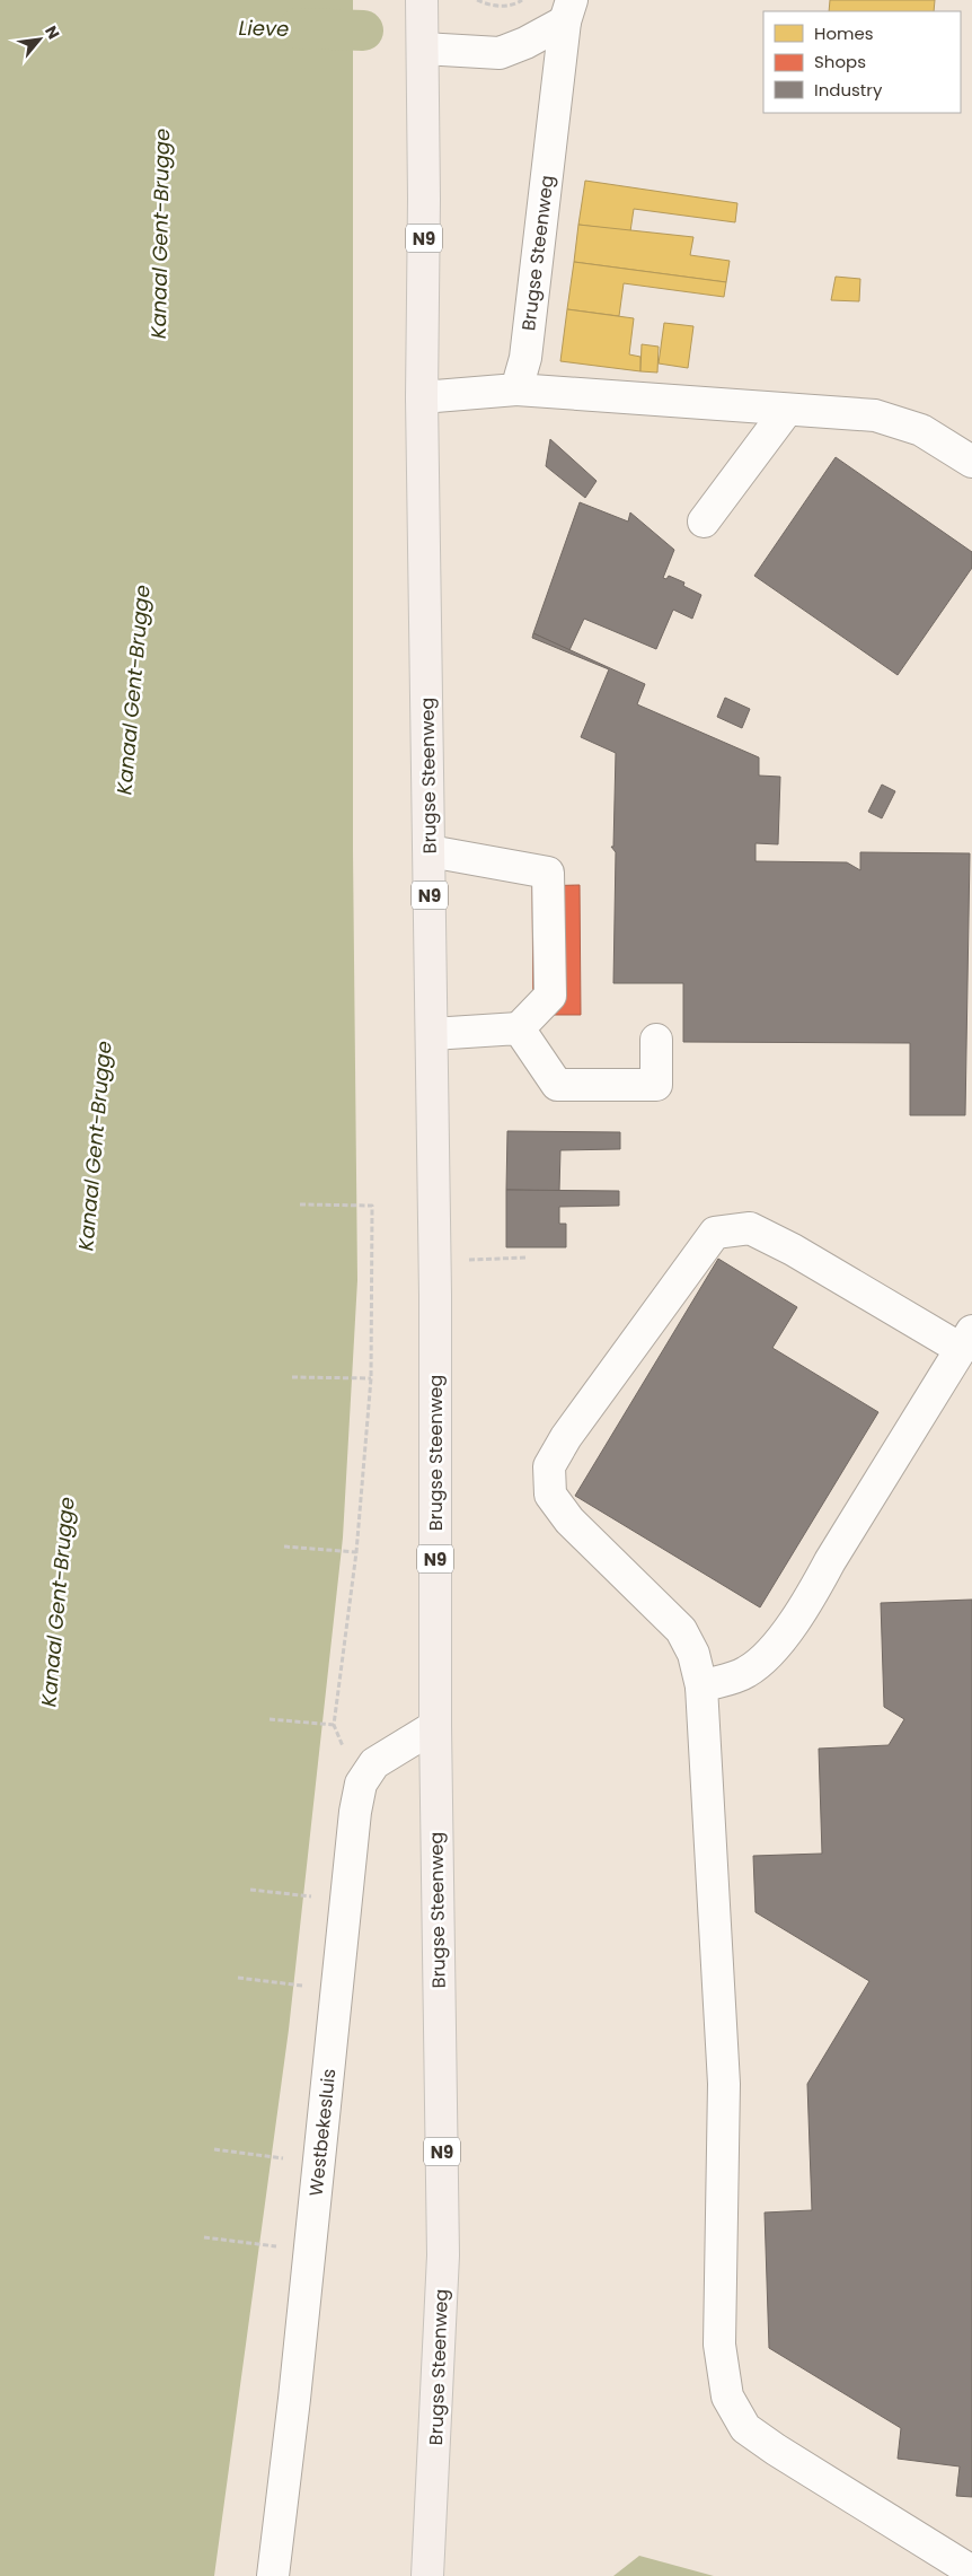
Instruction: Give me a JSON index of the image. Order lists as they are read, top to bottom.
{
  "streets": {
    "main road": ["N9", "Brugse Steenweg"],
    "street": ["Westbekesluis"]
  },
  "crossings": [
    ["Brugse Steenweg", "Westbekesluis"]
  ],
  "water": ["Lieve", "Kanaal Gent-Brugge"],
  "legend": ["Homes", "Shops", "Industry"],
  "north": "top right"
}
